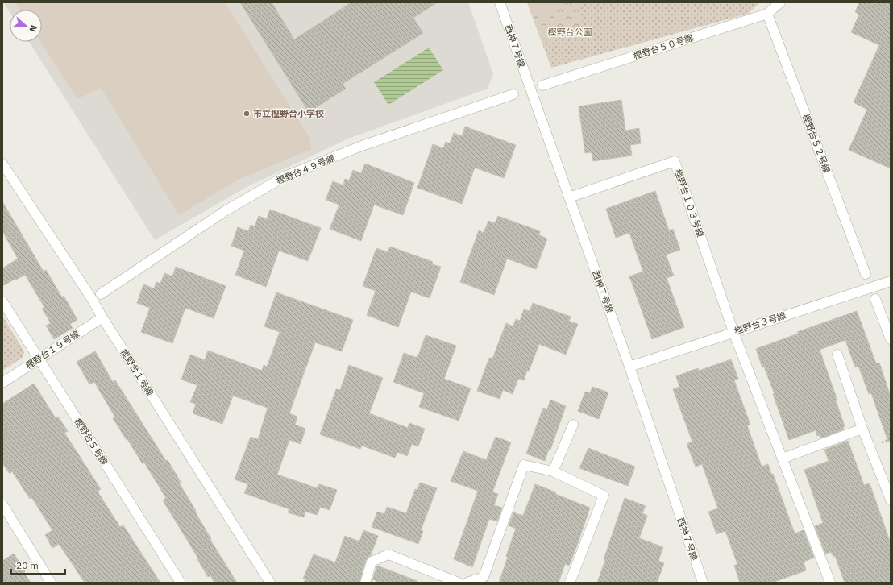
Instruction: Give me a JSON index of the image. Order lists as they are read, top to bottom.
{
  "streets": {
    "street": [
      "西神７号線",
      "樫野台５０号線",
      "樫野台５２号線",
      "樫野台４９号線",
      "樫野台１０３号線",
      "樫野台３号線",
      "樫野台１９号線",
      "樫野台１号線",
      "樫野台５号線"
    ]
  },
  "crossings": [
    ["西神７号線", "樫野台１０３号線"],
    ["西神７号線", "樫野台３号線"],
    ["樫野台５０号線", "樫野台５２号線"],
    ["樫野台１０３号線", "樫野台３号線"],
    ["樫野台１９号線", "樫野台１号線"],
    ["樫野台１９号線", "樫野台５号線"]
  ],
  "parks": ["樫野台公園"],
  "places": ["市立樫野台小学校"],
  "scale_bar": "20 m",
  "north": "right"
}
